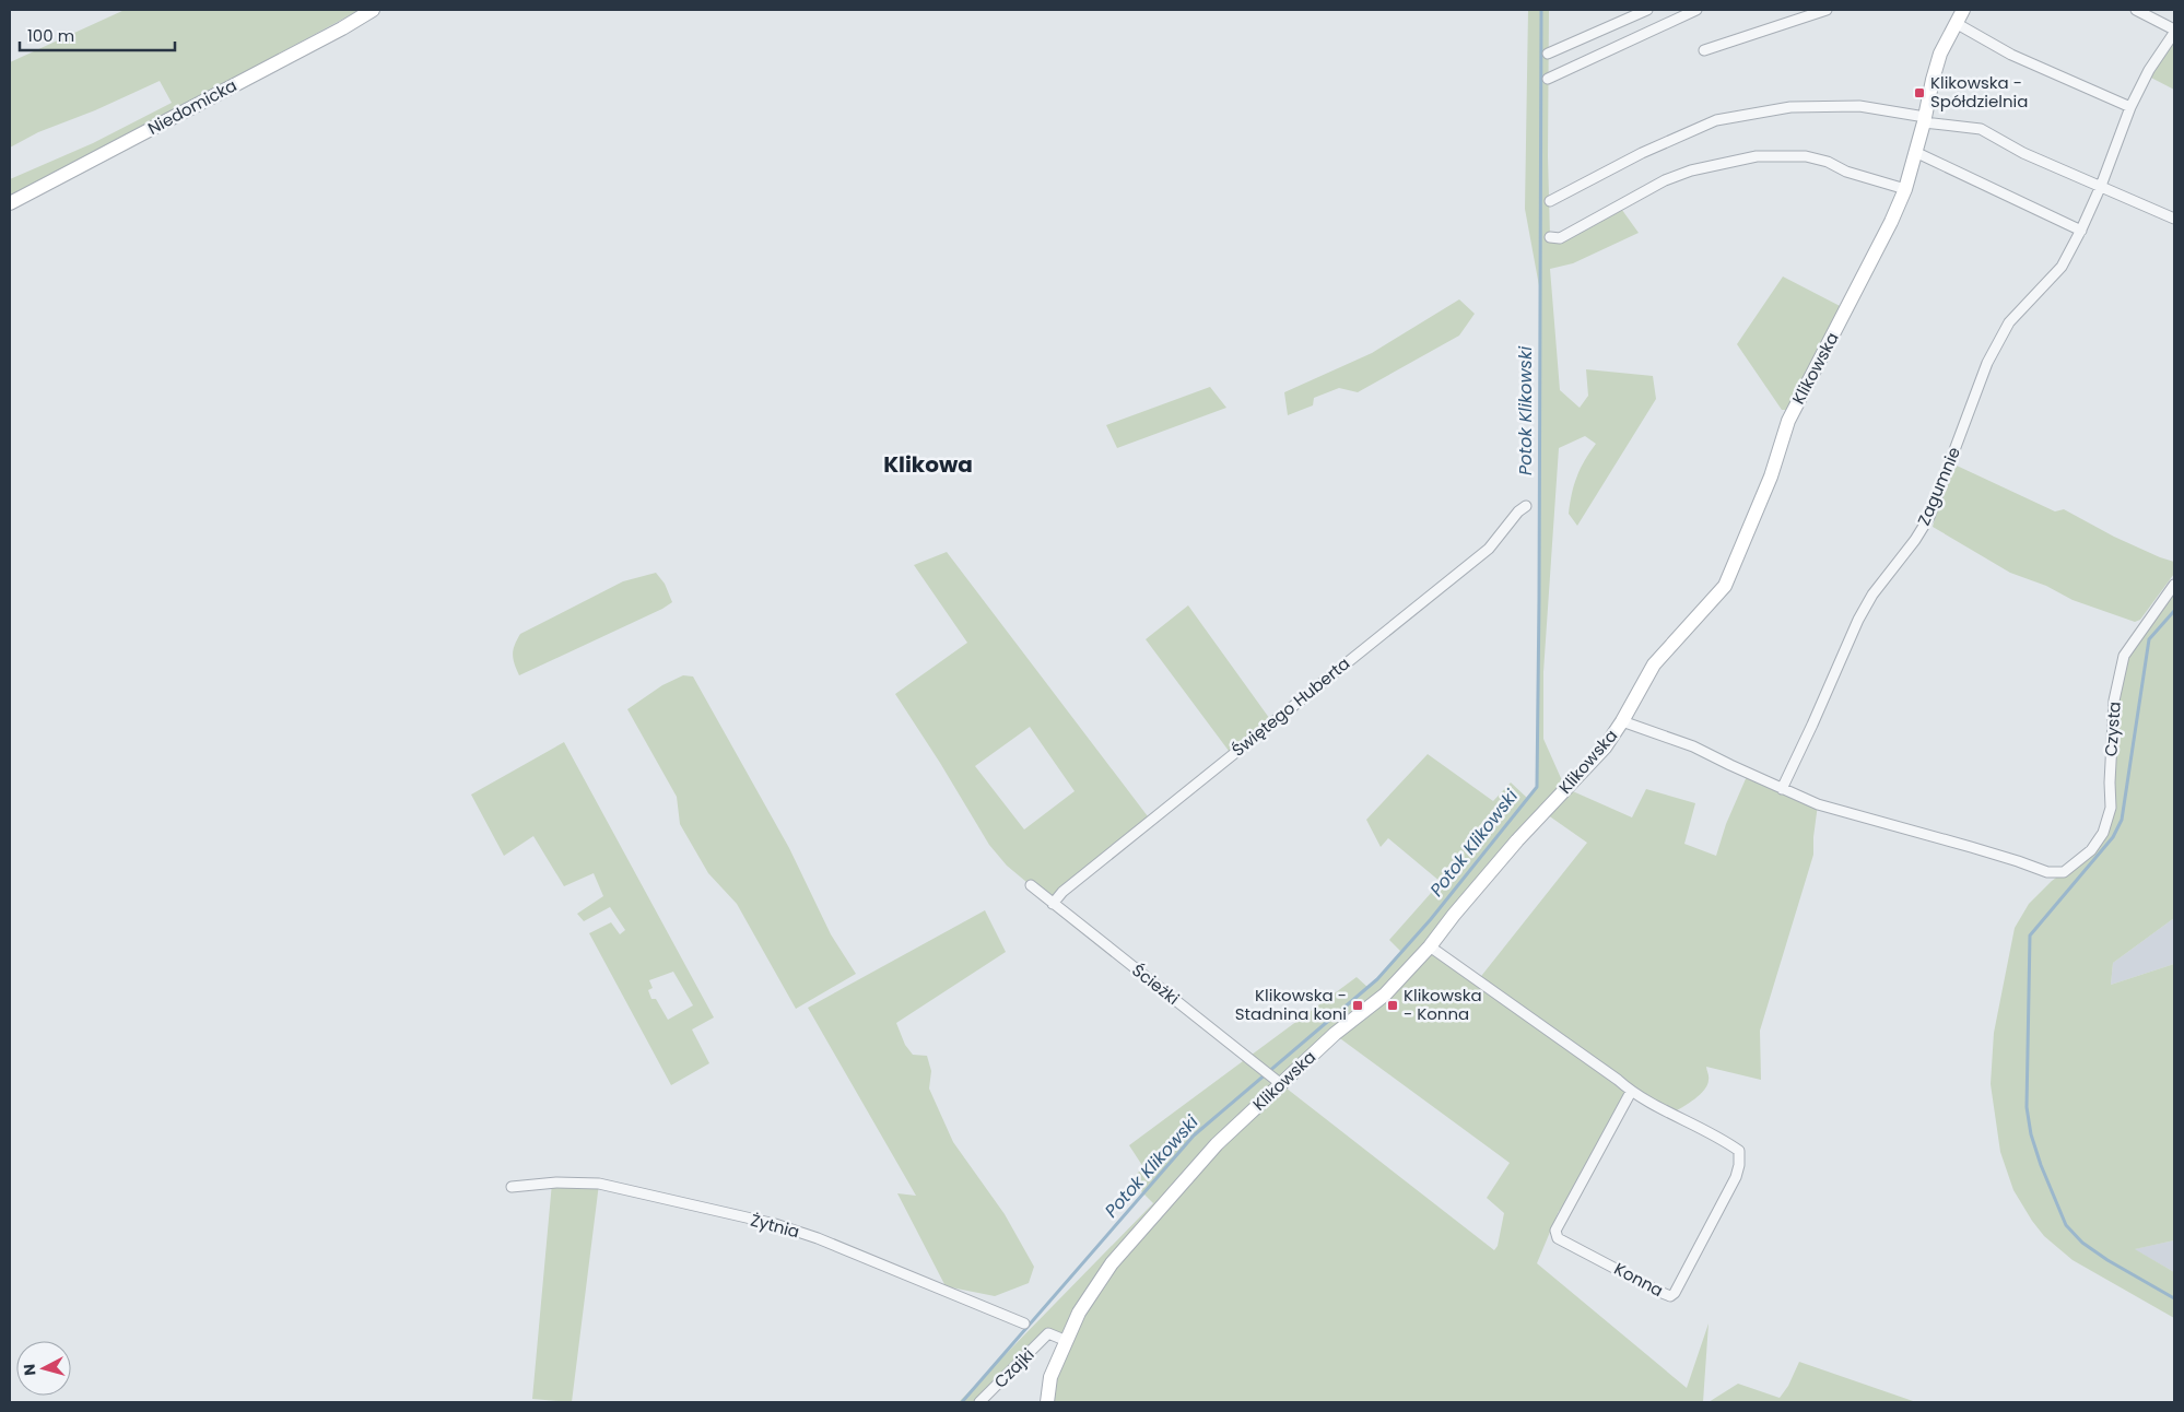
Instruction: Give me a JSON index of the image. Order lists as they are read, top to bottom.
{
  "streets": {
    "street": [
      "Niedomicka",
      "Klikowska",
      "Zagumnie",
      "Świętego Huberta",
      "Czysta",
      "Ścieżki",
      "Żytnia",
      "Konna",
      "Czajki"
    ]
  },
  "crossings": [
    ["Klikowska", "Ścieżki"],
    ["Klikowska", "Konna"],
    ["Klikowska", "Czajki"],
    ["Zagumnie", "Czysta"],
    ["Świętego Huberta", "Ścieżki"]
  ],
  "districts": ["Klikowa"],
  "water": ["Potok Klikowski"],
  "places": {
    "transit": ["Klikowska - Spółdzielnia", "Klikowska - Stadnina koni", "Klikowska - Konna"]
  },
  "scale_bar": "100 m",
  "north": "left"
}
